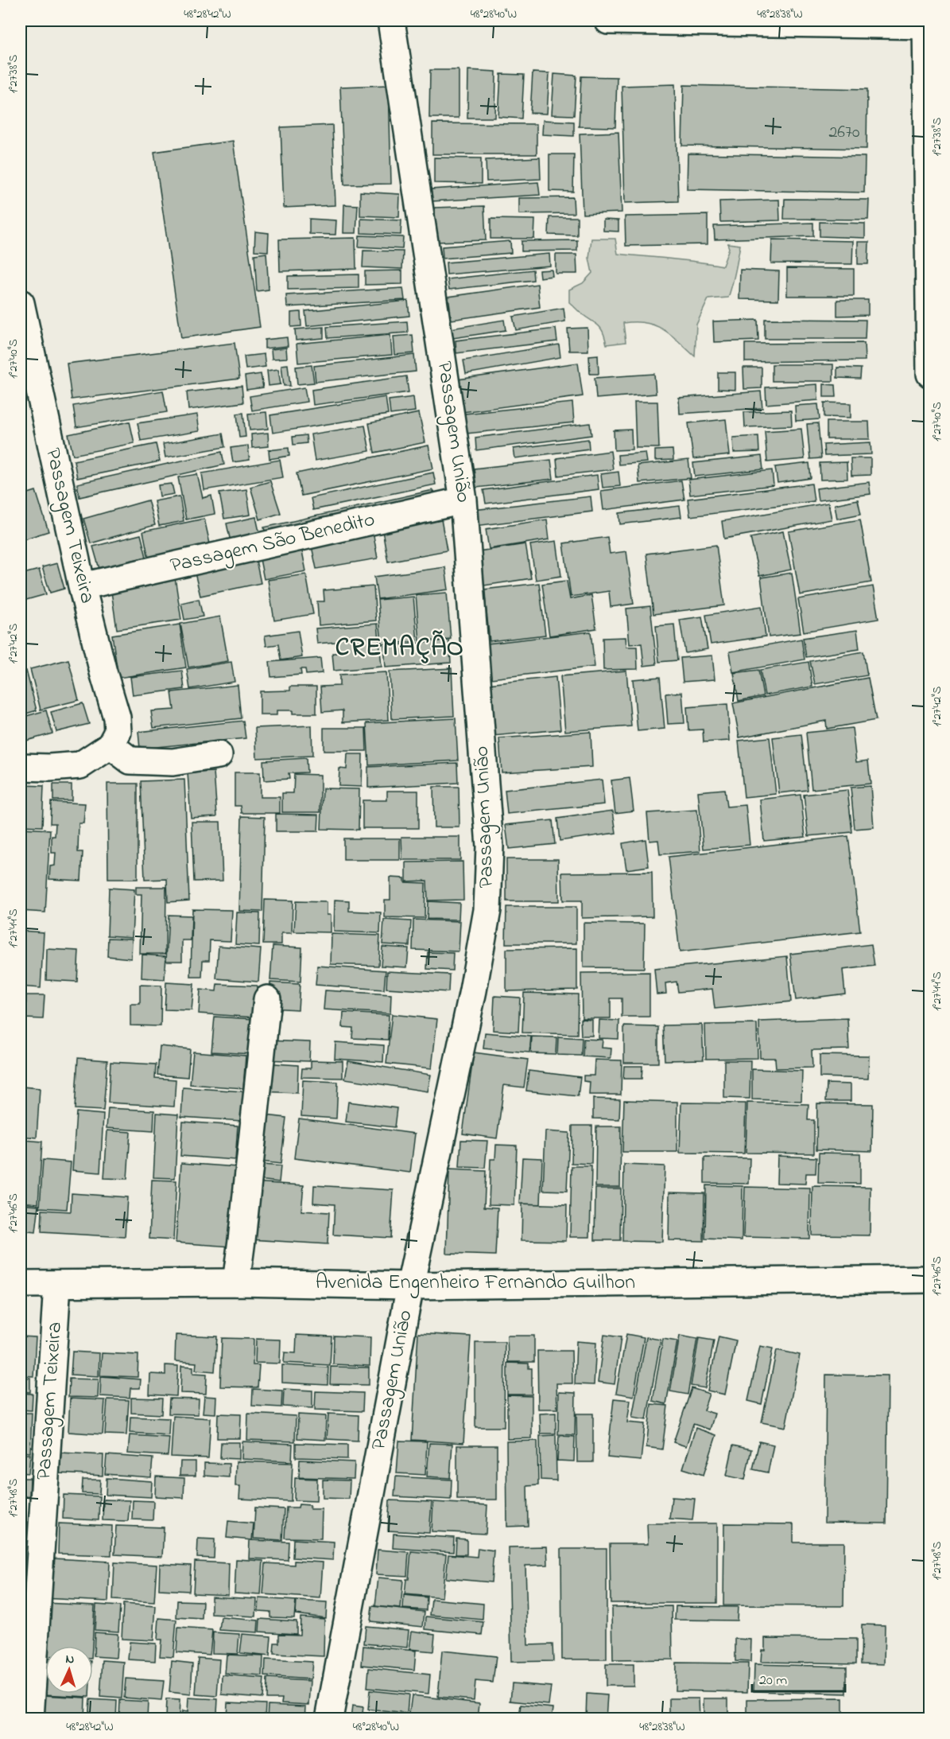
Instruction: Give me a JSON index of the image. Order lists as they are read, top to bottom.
{
  "streets": {
    "street": [
      "Passagem União",
      "Passagem Teixeira",
      "Passagem São Benedito",
      "Avenida Engenheiro Fernando Guilhon"
    ]
  },
  "crossings": [
    ["Passagem União", "Passagem São Benedito"],
    ["Passagem União", "Avenida Engenheiro Fernando Guilhon"],
    ["Passagem Teixeira", "Passagem São Benedito"],
    ["Passagem Teixeira", "Avenida Engenheiro Fernando Guilhon"]
  ],
  "districts": ["CREMAÇÃO"],
  "house_numbers": ["2670"],
  "scale_bar": "20 m",
  "north": "top",
  "coordinates": [
    "48°28'42\"W",
    "48°28'40\"W",
    "48°28'38\"W",
    "1°27'38\"S",
    "1°27'40\"S",
    "1°27'42\"S",
    "1°27'44\"S",
    "1°27'46\"S",
    "1°27'48\"S"
  ]
}
